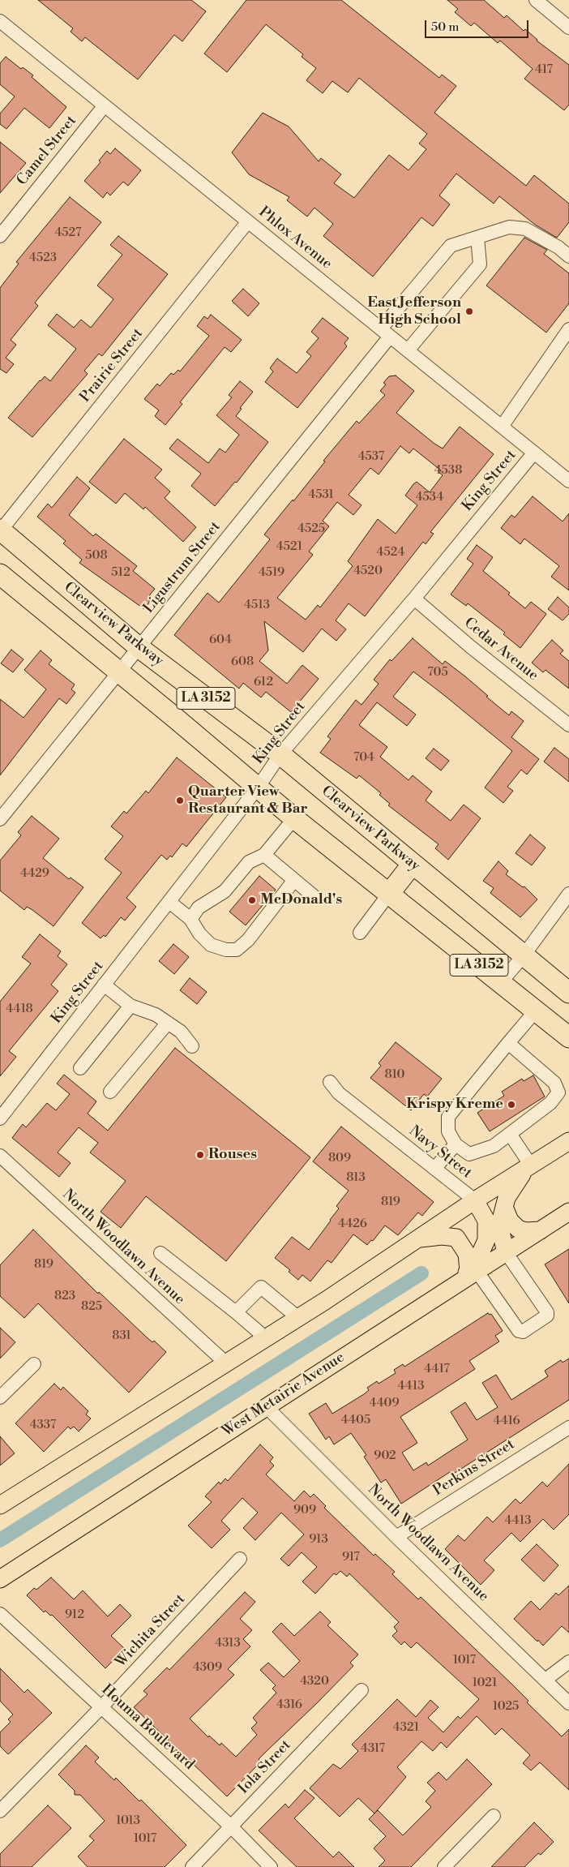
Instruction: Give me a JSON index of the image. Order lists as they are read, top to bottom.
{
  "streets": {
    "highway": ["Clearview Parkway", "LA 3152"],
    "main road": ["West Metairie Avenue"],
    "street": [
      "Camel Street",
      "Phlox Avenue",
      "Prairie Street",
      "King Street",
      "Ligustrum Street",
      "Cedar Avenue",
      "Navy Street",
      "North Woodlawn Avenue",
      "Perkins Street",
      "Wichita Street",
      "Houma Boulevard",
      "Iola Street"
    ]
  },
  "crossings": [
    ["Camel Street", "Phlox Avenue"],
    ["Phlox Avenue", "Prairie Street"],
    ["Phlox Avenue", "King Street"],
    ["Phlox Avenue", "Ligustrum Street"],
    ["Prairie Street", "Clearview Parkway"],
    ["King Street", "Clearview Parkway"],
    ["King Street", "Cedar Avenue"],
    ["King Street", "LA 3152"],
    ["Ligustrum Street", "Clearview Parkway"],
    ["Ligustrum Street", "LA 3152"],
    ["North Woodlawn Avenue", "West Metairie Avenue"],
    ["North Woodlawn Avenue", "Perkins Street"],
    ["Wichita Street", "Houma Boulevard"],
    ["Houma Boulevard", "Iola Street"]
  ],
  "places": [
    "East Jefferson High School",
    "Quarter View Restaurant & Bar",
    "McDonald's",
    "Krispy Kreme",
    "Rouses"
  ],
  "house_numbers": [
    "417",
    "4527",
    "4523",
    "4537",
    "4538",
    "4531",
    "4534",
    "4525",
    "4521",
    "4524",
    "508",
    "4520",
    "512",
    "4519",
    "4513",
    "604",
    "608",
    "705",
    "612",
    "704",
    "4429",
    "4418",
    "810",
    "809",
    "813",
    "819",
    "4426",
    "819",
    "823",
    "825",
    "831",
    "4417",
    "4413",
    "4409",
    "4405",
    "4416",
    "4337",
    "902",
    "909",
    "4413",
    "913",
    "917",
    "912",
    "4313",
    "1017",
    "4309",
    "4320",
    "1021",
    "4316",
    "1025",
    "4321",
    "4317",
    "1013",
    "1017"
  ],
  "scale_bar": "50 m"
}
